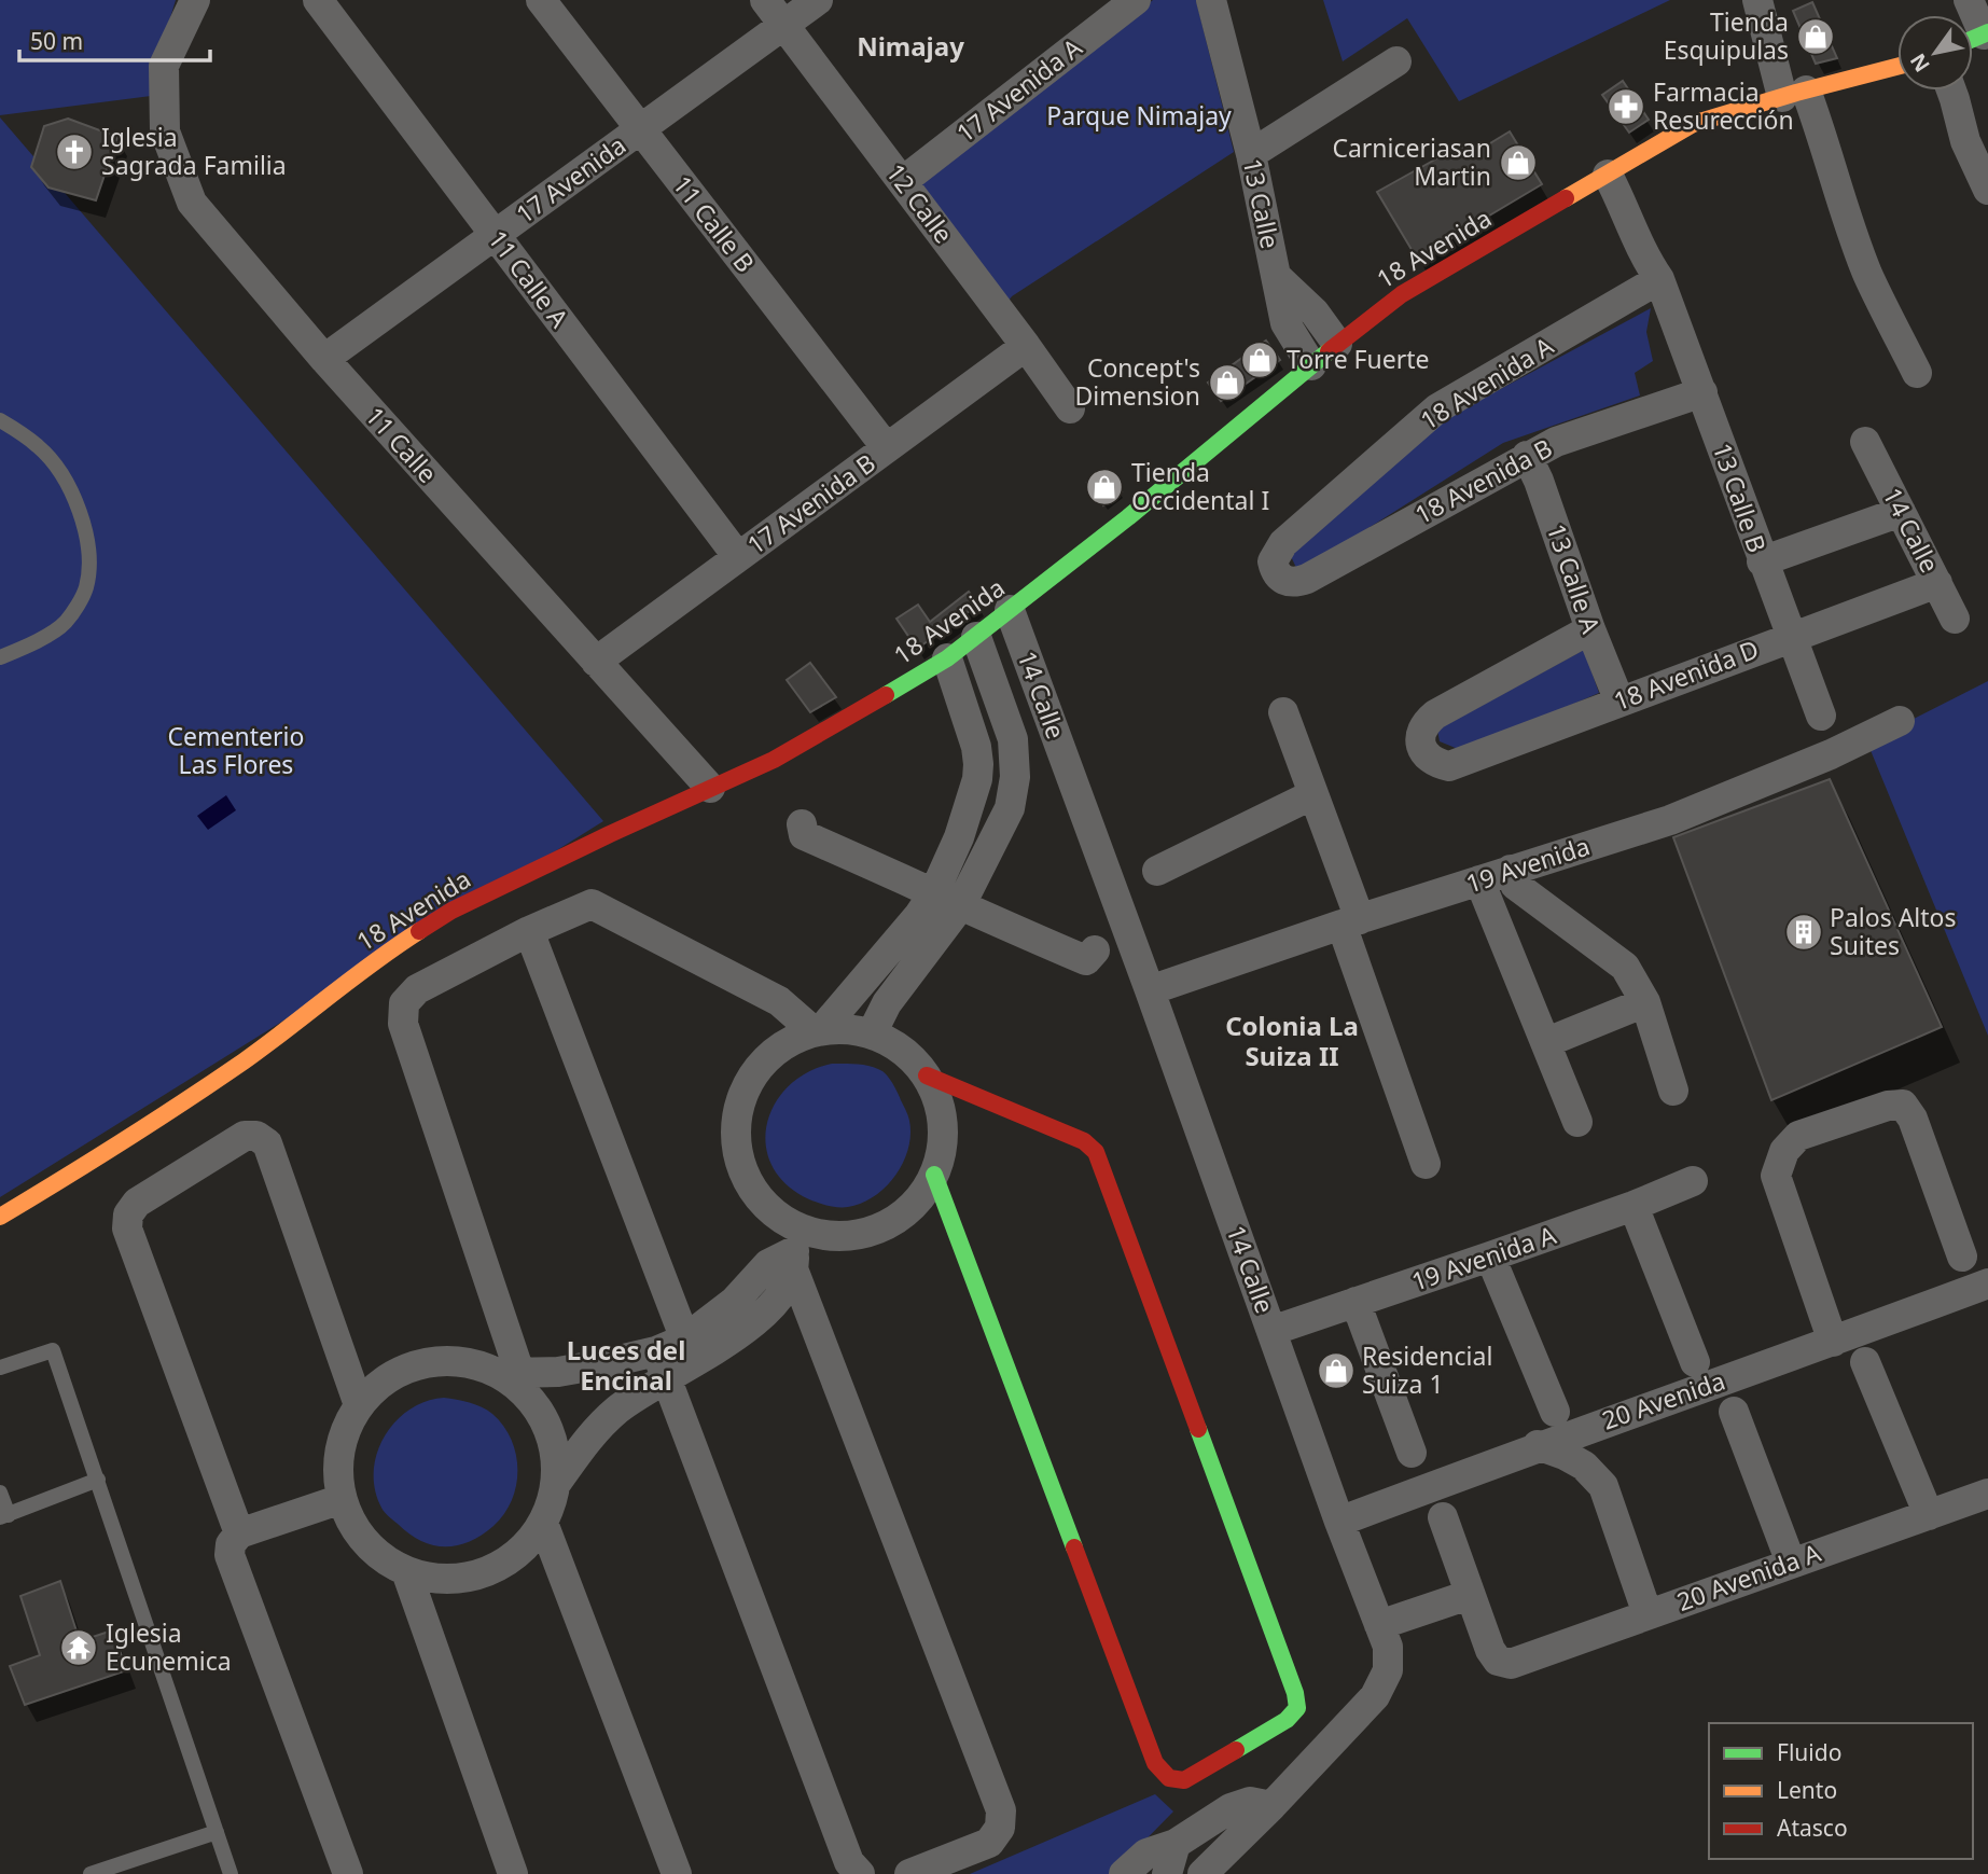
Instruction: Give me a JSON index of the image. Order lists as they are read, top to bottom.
{
  "streets": {
    "street": [
      "17 Avenida A",
      "17 Avenida",
      "12 Calle",
      "13 Calle",
      "11 Calle B",
      "18 Avenida",
      "11 Calle A",
      "18 Avenida A",
      "11 Calle",
      "18 Avenida B",
      "13 Calle B",
      "17 Avenida B",
      "14 Calle",
      "13 Calle A",
      "18 Avenida D",
      "19 Avenida",
      "19 Avenida A",
      "20 Avenida",
      "20 Avenida A"
    ]
  },
  "crossings": [
    ["17 Avenida A", "12 Calle"],
    ["17 Avenida", "12 Calle"],
    ["17 Avenida", "11 Calle B"],
    ["17 Avenida", "11 Calle A"],
    ["17 Avenida", "11 Calle"],
    ["12 Calle", "17 Avenida B"],
    ["13 Calle", "18 Avenida"],
    ["11 Calle B", "17 Avenida B"],
    ["18 Avenida", "11 Calle"],
    ["18 Avenida", "13 Calle B"],
    ["18 Avenida", "14 Calle"],
    ["11 Calle A", "17 Avenida B"],
    ["18 Avenida A", "18 Avenida B"],
    ["18 Avenida A", "13 Calle B"],
    ["11 Calle", "17 Avenida B"],
    ["18 Avenida B", "13 Calle B"],
    ["18 Avenida B", "13 Calle A"],
    ["13 Calle B", "18 Avenida D"],
    ["14 Calle", "18 Avenida D"],
    ["14 Calle", "19 Avenida"],
    ["14 Calle", "19 Avenida A"],
    ["14 Calle", "20 Avenida"],
    ["13 Calle A", "18 Avenida D"]
  ],
  "districts": ["Nimajay", "Colonia La Suiza II", "Luces del Encinal"],
  "parks": ["Parque Nimajay", "Cementerio Las Flores"],
  "places": {
    "shop": [
      "Tienda Esquipulas",
      "Carniceriasan Martin",
      "Torre Fuerte",
      "Concept's Dimension",
      "Tienda Occidental I",
      "Residencial Suiza 1"
    ],
    "pharmacy": ["Farmacia Resurección"],
    "church": ["Iglesia Sagrada Familia"],
    "building": ["Palos Altos Suites"],
    "temple": ["Iglesia Ecunemica"]
  },
  "legend": ["Fluido", "Lento", "Atasco"],
  "scale_bar": "50 m",
  "north": "bottom left"
}
